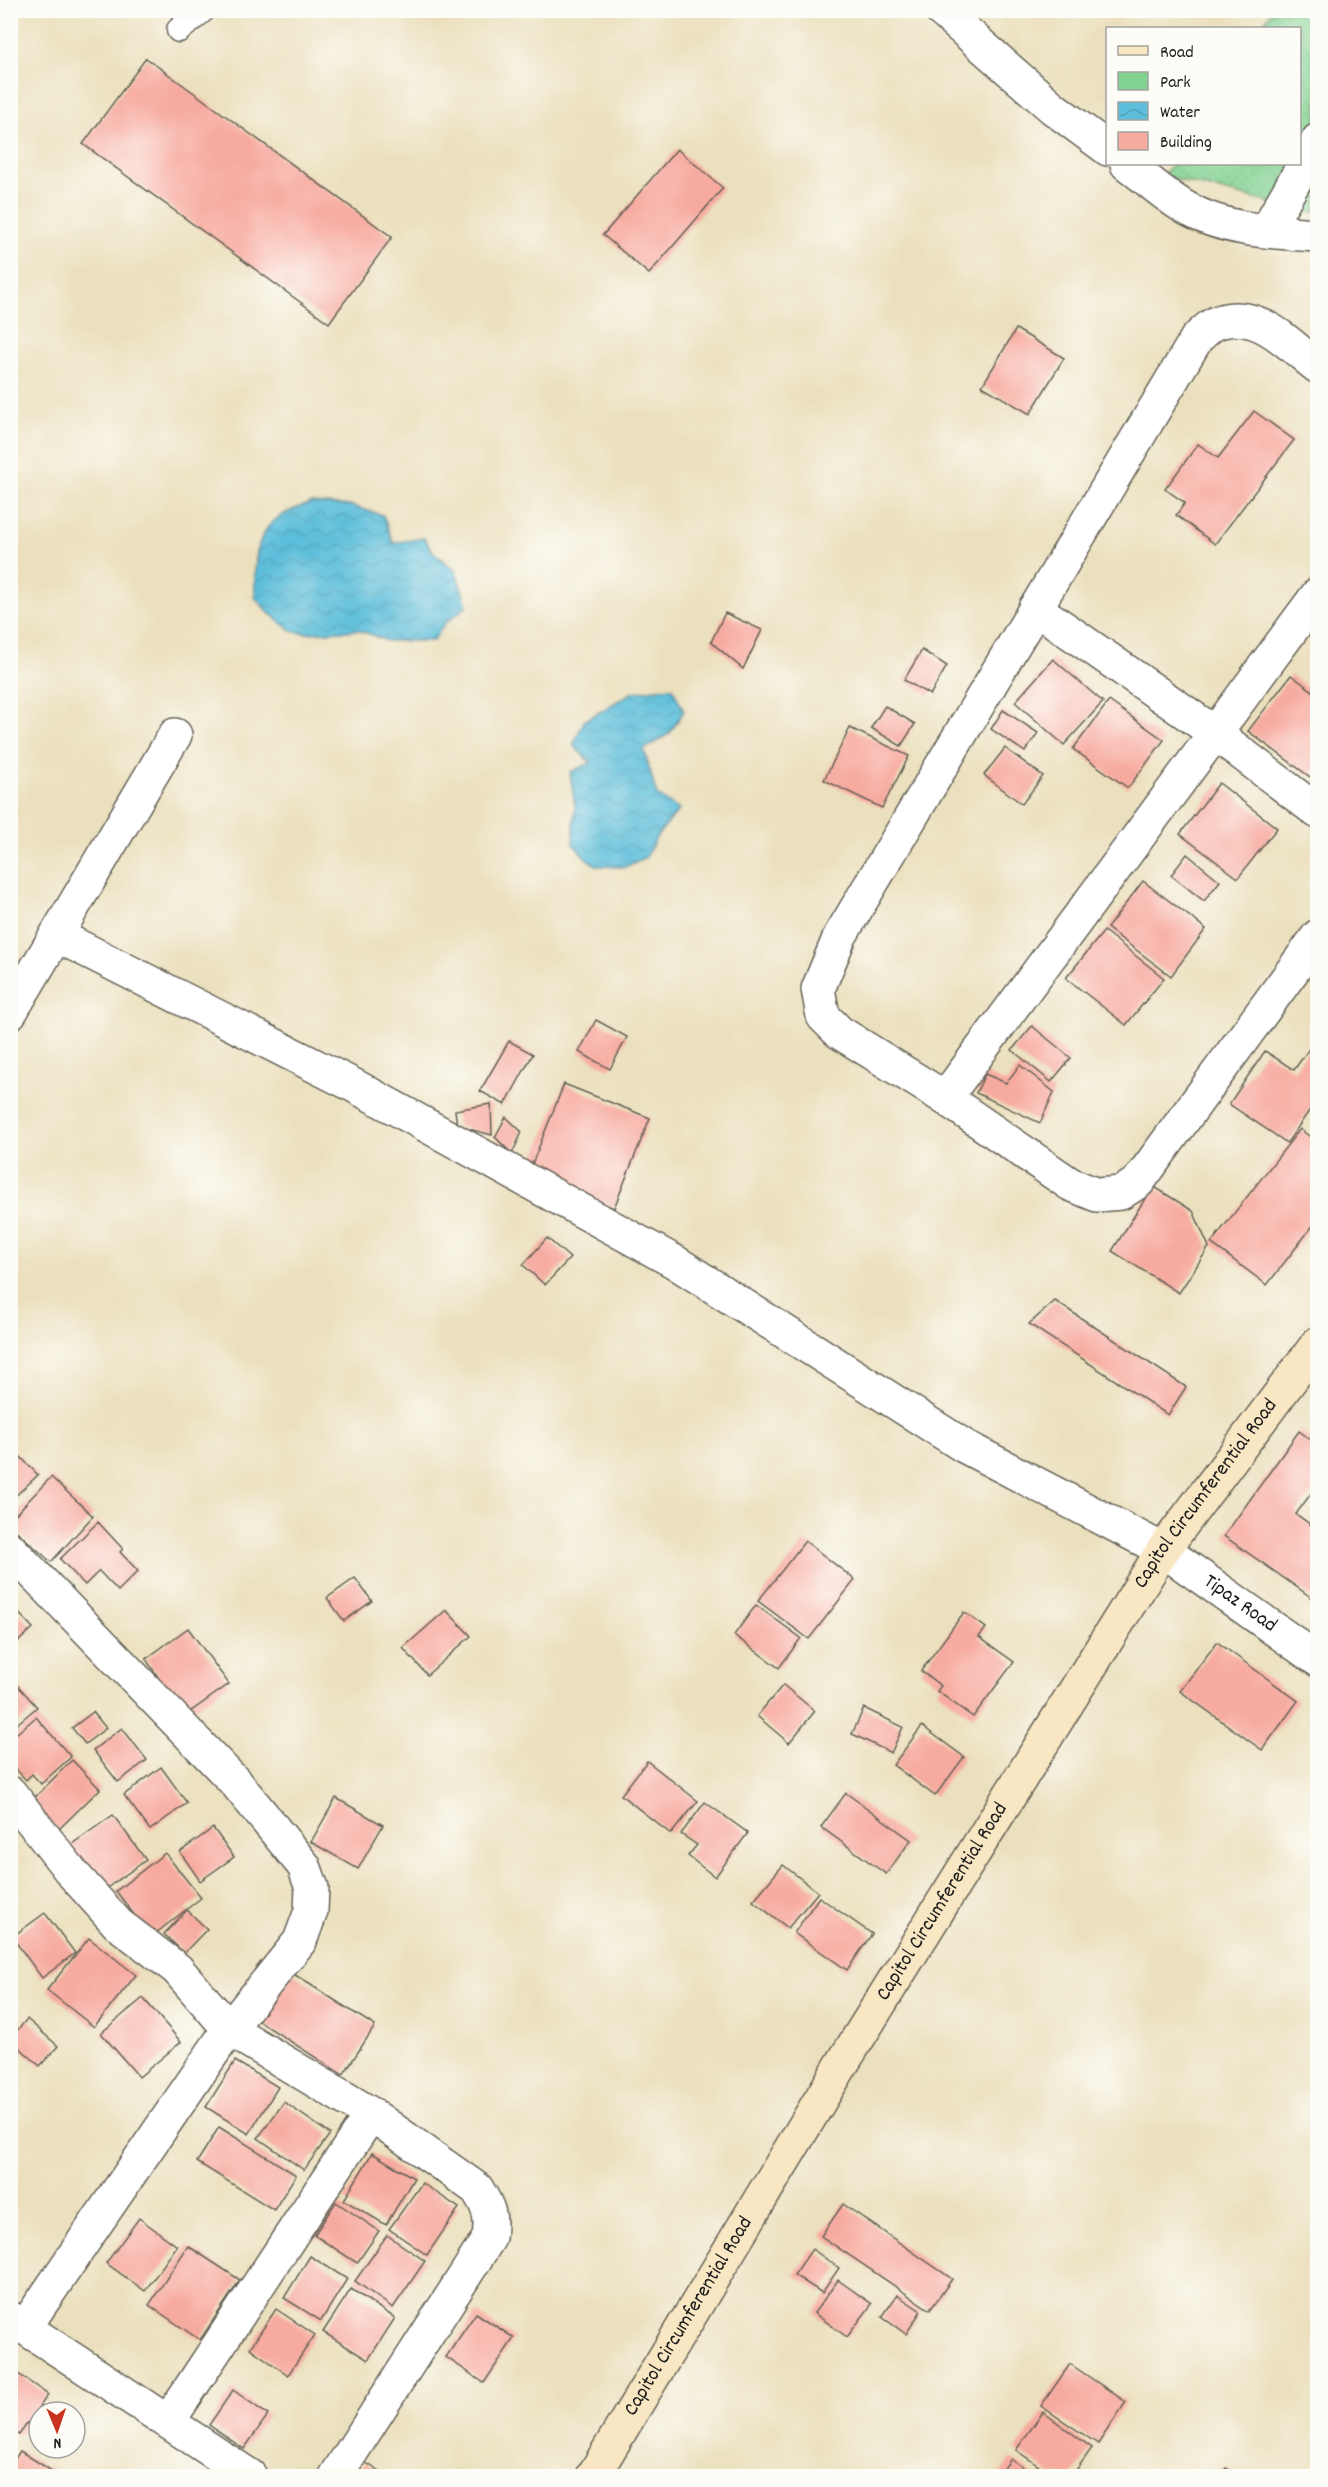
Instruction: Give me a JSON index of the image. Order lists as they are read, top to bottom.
{
  "streets": {
    "main road": ["Capitol Circumferential Road"],
    "street": ["Tipaz Road"]
  },
  "crossings": [
    ["Capitol Circumferential Road", "Tipaz Road"]
  ],
  "legend": [
    "Road",
    "Park",
    "Water",
    "Building"
  ],
  "north": "bottom"
}
